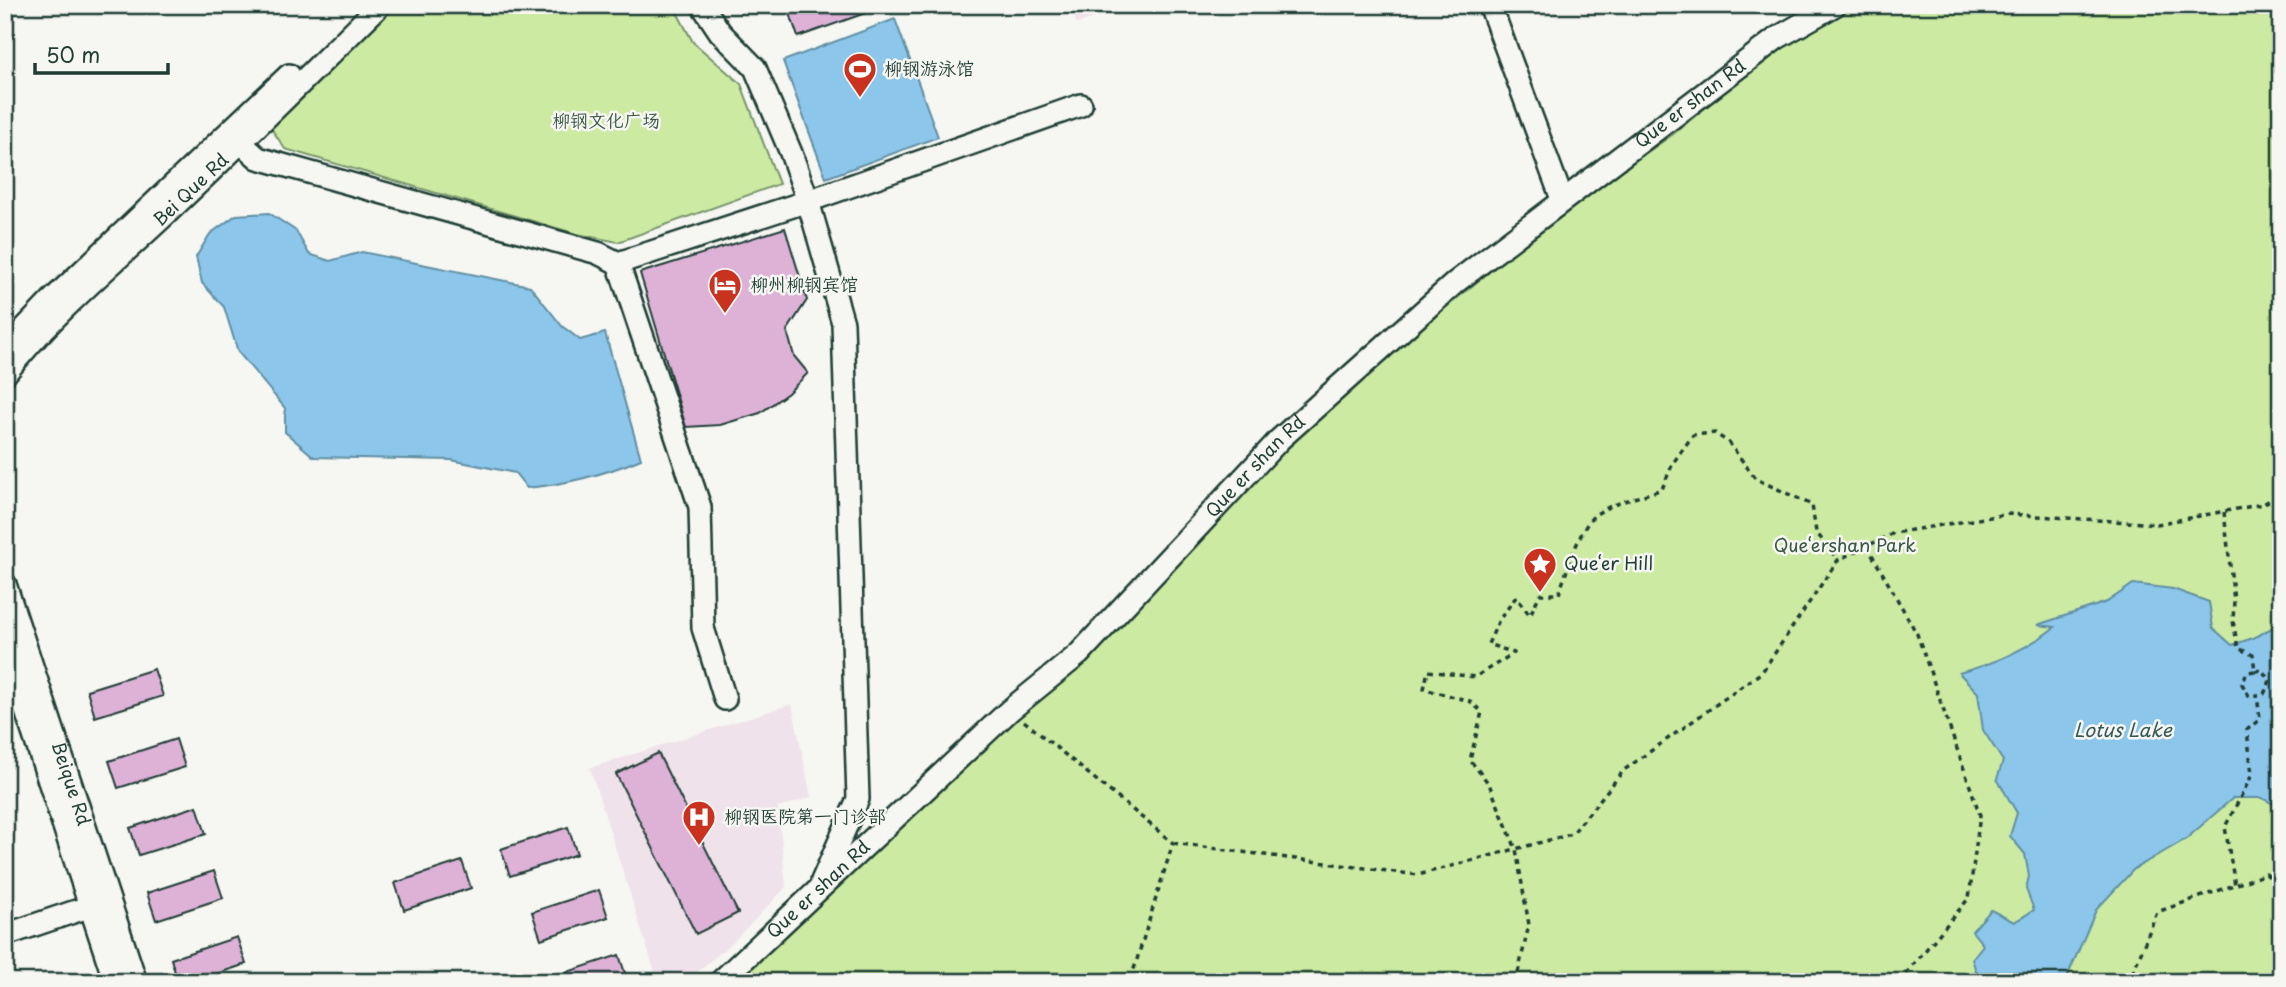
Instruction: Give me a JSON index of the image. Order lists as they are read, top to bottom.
{
  "streets": {
    "street": ["Que er shan Rd", "Bei Que Rd", "Beique Rd"]
  },
  "water": ["Lotus Lake"],
  "parks": ["柳钢文化广场", "Que‘ershan Park"],
  "places": {
    "sports": ["柳钢游泳馆"],
    "hotel": ["柳州柳钢宾馆"],
    "place": ["Que‘er Hill"],
    "hospital": ["柳钢医院第一门诊部"]
  },
  "scale_bar": "50 m"
}
